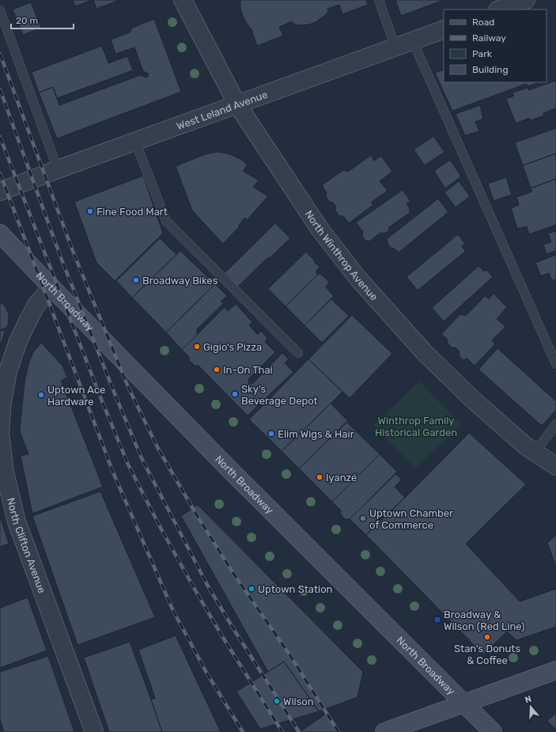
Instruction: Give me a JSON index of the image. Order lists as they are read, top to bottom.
{
  "streets": {
    "main road": ["North Broadway"],
    "street": ["West Leland Avenue", "North Winthrop Avenue", "North Clifton Avenue"]
  },
  "crossings": [
    ["West Leland Avenue", "North Winthrop Avenue"],
    ["North Broadway", "North Clifton Avenue"]
  ],
  "parks": ["Winthrop Family Historical Garden"],
  "places": {
    "other": [
      "Fine Food Mart",
      "Broadway Bikes",
      "Gigio's Pizza",
      "In-On Thai",
      "Sky's Beverage Depot",
      "Uptown Ace Hardware",
      "Elim Wigs & Hair",
      "Iyanzé",
      "Uptown Chamber of Commerce",
      "Uptown Station",
      "Stan's Donuts & Coffee",
      "Wilson"
    ],
    "transit": ["Broadway & Wilson (Red Line)"]
  },
  "legend": [
    "Road",
    "Railway",
    "Park",
    "Building"
  ],
  "scale_bar": "20 m",
  "north": "top"
}
